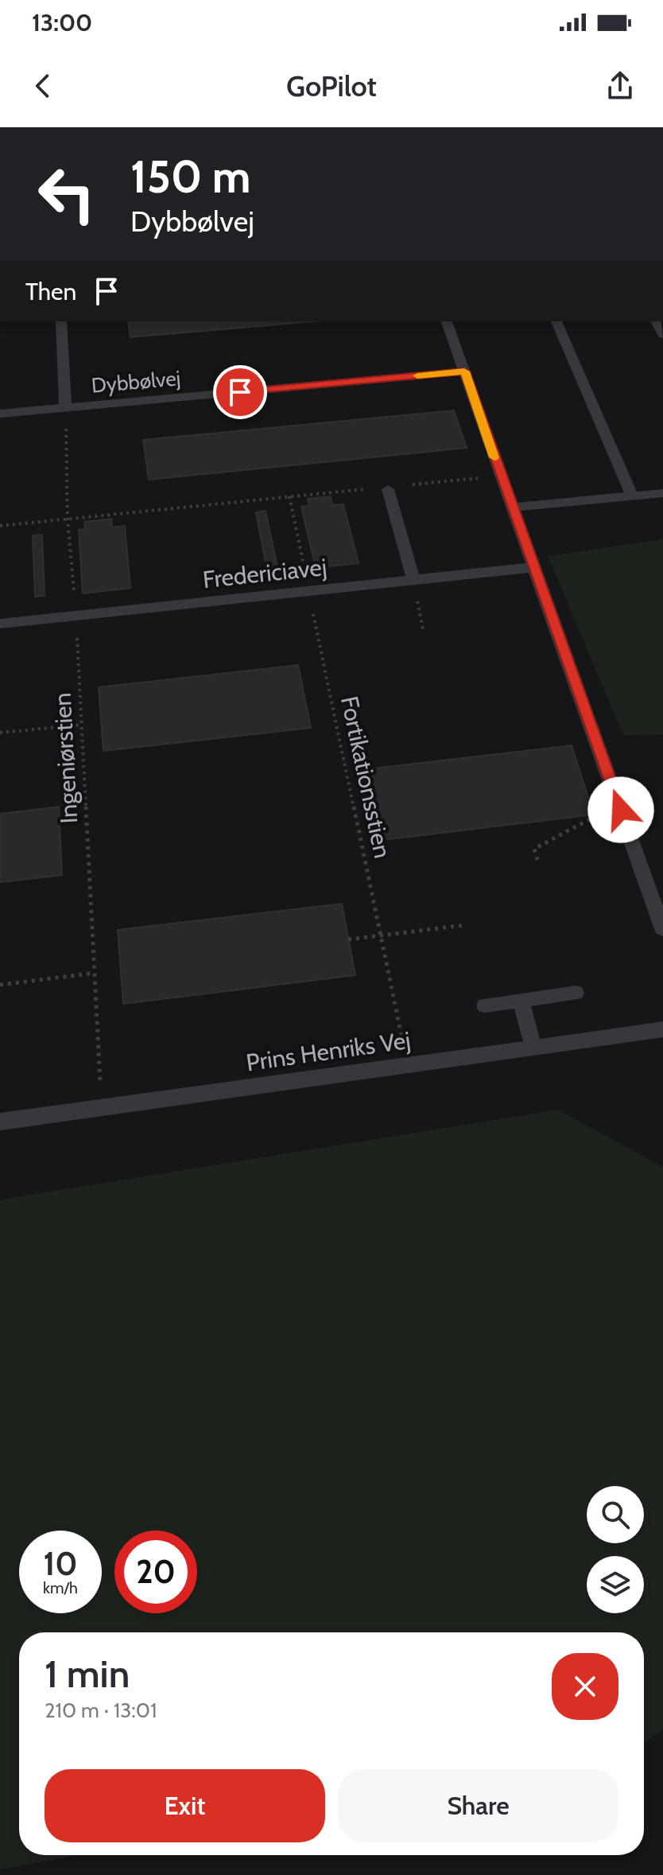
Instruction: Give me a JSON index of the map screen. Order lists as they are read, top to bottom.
{
  "streets": {
    "lane": ["Dybbølvej", "Fredericiavej", "Prins Henriks Vej"],
    "path": ["Ingeniørstien", "Fortikationsstien"]
  },
  "crossings": [
    ["Dybbølvej", "Ingeniørstien"],
    ["Fredericiavej", "Ingeniørstien"],
    ["Fredericiavej", "Fortikationsstien"],
    ["Ingeniørstien", "Prins Henriks Vej"],
    ["Fortikationsstien", "Prins Henriks Vej"]
  ],
  "page": {
    "status": "13:00",
    "header": "GoPilot",
    "turn": ["150 m", "Dybbølvej"],
    "then": "Then",
    "speed": "10 km/h",
    "limit": "20",
    "heading": ["1 min", "210 m · 13:01"],
    "buttons": ["Exit", "Share"]
  }
}
